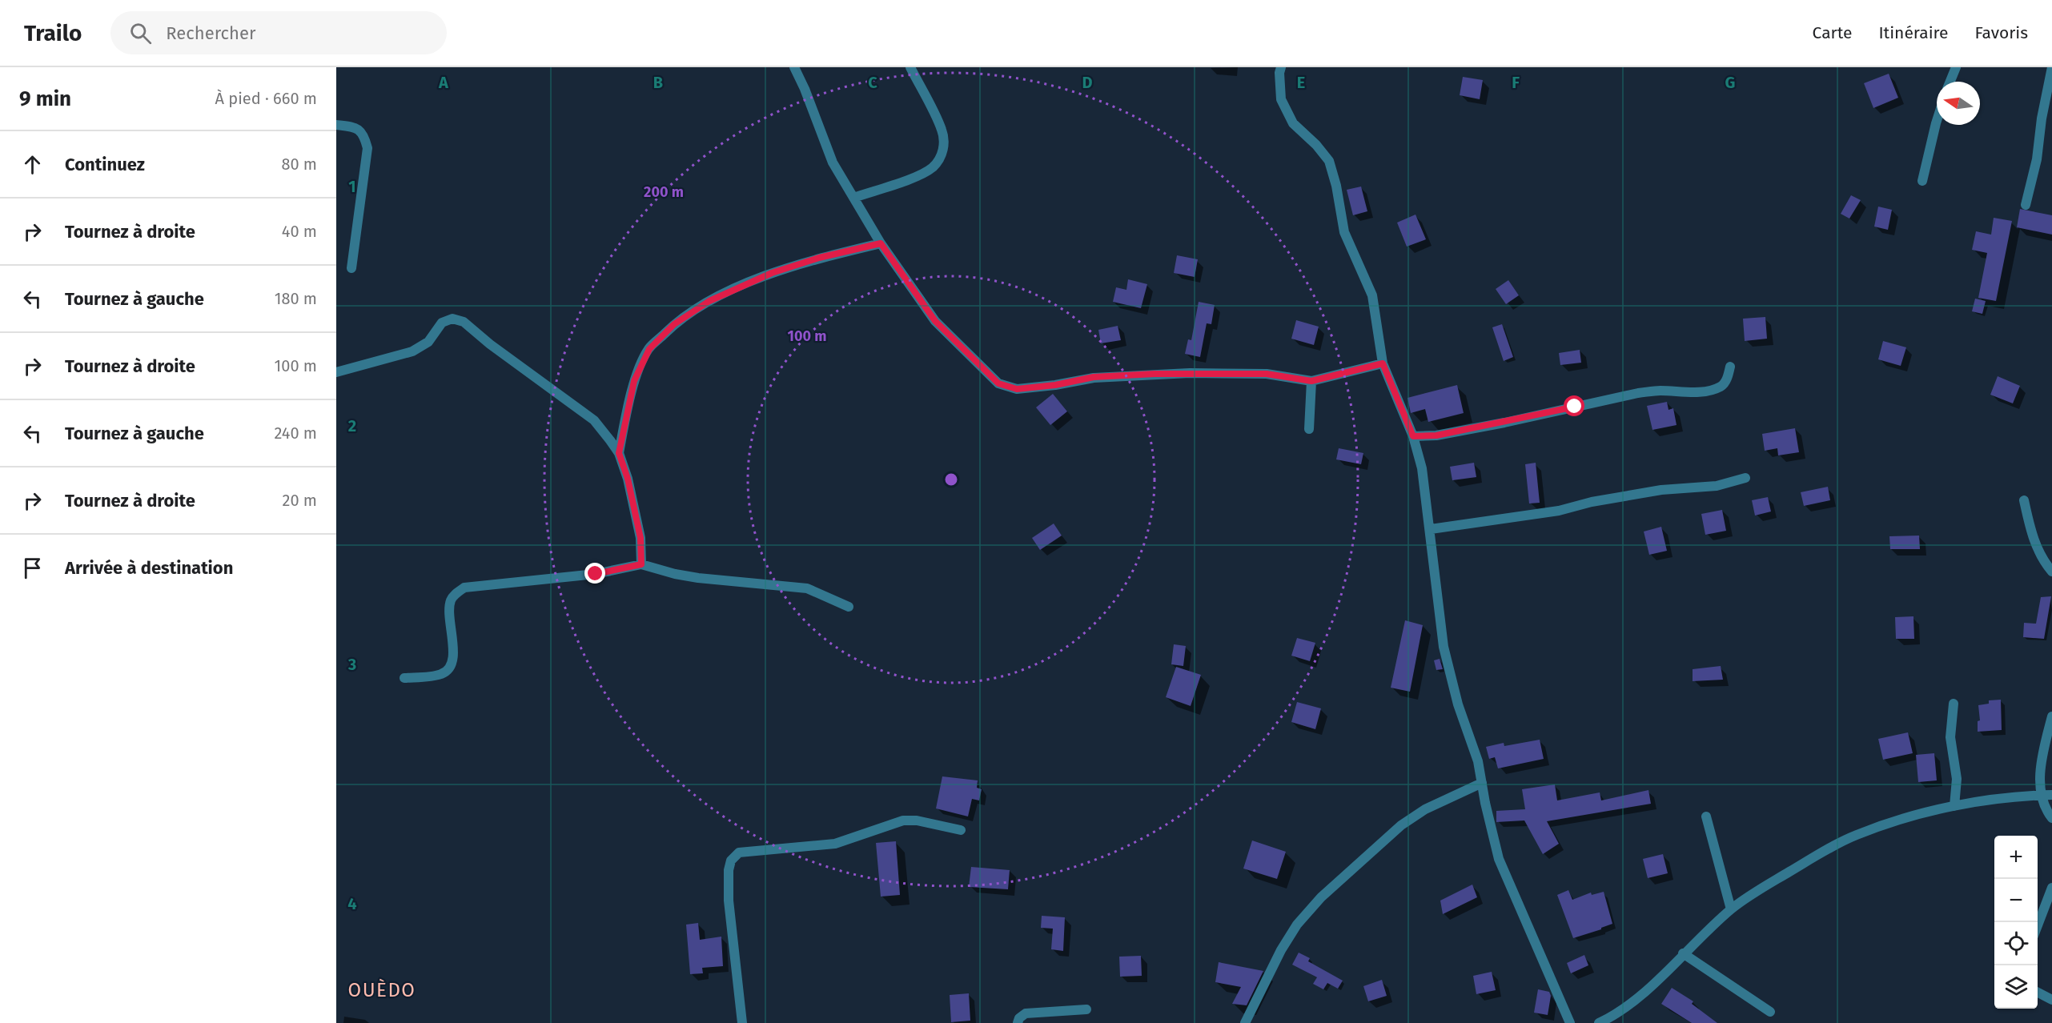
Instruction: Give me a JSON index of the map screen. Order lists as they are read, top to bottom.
{
  "districts": ["OUÈDO"],
  "north": "left",
  "page": {
    "header": "Trailo",
    "search": "Rechercher",
    "nav": ["Carte", "Itinéraire", "Favoris"],
    "heading": ["9 min", "À pied · 660 m"],
    "list": [
      ["Continuez", "80 m"],
      ["Tournez à droite", "40 m"],
      ["Tournez à gauche", "180 m"],
      ["Tournez à droite", "100 m"],
      ["Tournez à gauche", "240 m"],
      ["Tournez à droite", "20 m"],
      "Arrivée à destination"
    ],
    "map_buttons": ["+", "−"]
  },
  "grid": {
    "columns": [
      "A",
      "B",
      "C",
      "D",
      "E",
      "F",
      "G"
    ],
    "rows": [
      "1",
      "2",
      "3",
      "4"
    ]
  },
  "rings": ["200 m", "100 m"]
}
